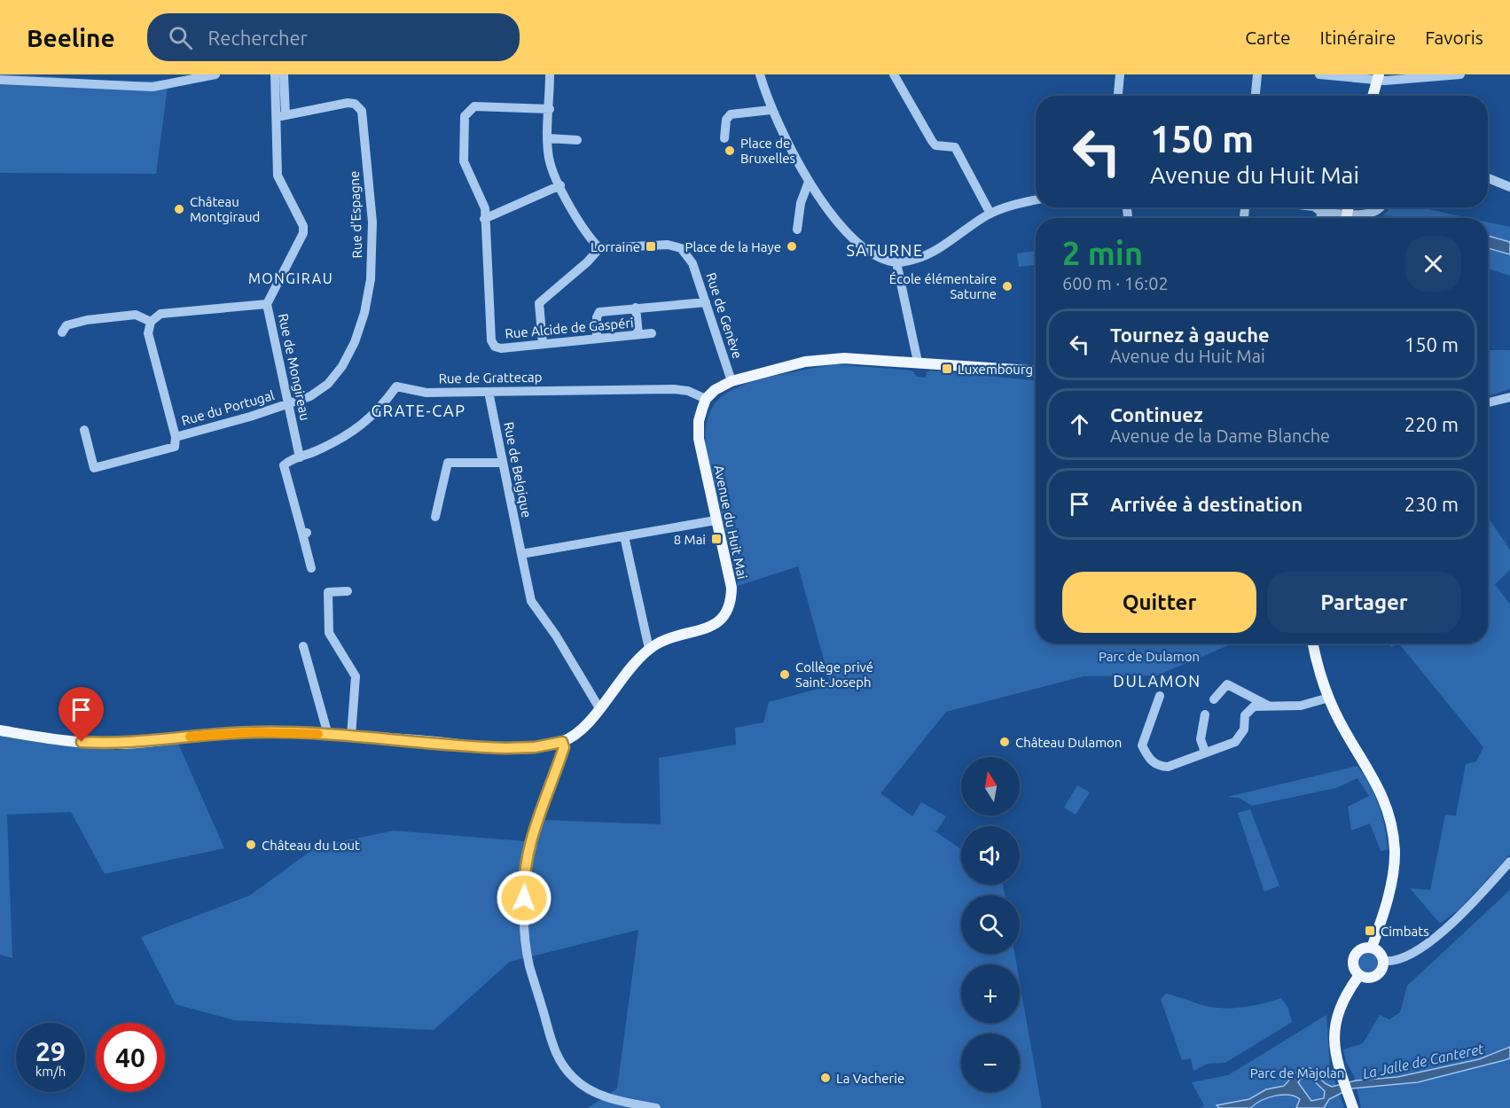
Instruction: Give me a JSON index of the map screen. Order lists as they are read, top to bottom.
{
  "streets": {
    "main road": ["Avenue du Huit Mai"],
    "street": [
      "Rue d'Espagne",
      "Rue de Genève",
      "Rue Alcide de Gaspéri",
      "Rue de Mongireau",
      "Rue de Grattecap",
      "Rue du Portugal",
      "Rue de Belgique"
    ]
  },
  "crossings": [
    ["Rue d'Espagne", "Rue de Mongireau"],
    ["Rue d'Espagne", "Rue du Portugal"],
    ["Rue de Mongireau", "Rue de Grattecap"],
    ["Rue de Mongireau", "Rue du Portugal"],
    ["Rue de Grattecap", "Rue de Belgique"],
    ["Rue de Grattecap", "Avenue du Huit Mai"],
    ["Rue de Belgique", "Avenue du Huit Mai"]
  ],
  "districts": [
    "SATURNE",
    "MONGIRAU",
    "GRATE-CAP",
    "DULAMON"
  ],
  "water": ["La Jalle de Canteret"],
  "parks": ["Parc de Dulamon", "Parc de Majolan"],
  "places": {
    "other": [
      "Place de Bruxelles",
      "Château Montgiraud",
      "Place de la Haye",
      "École élémentaire Saturne",
      "Collège privé Saint-Joseph",
      "Château Dulamon",
      "Château du Lout",
      "La Vacherie"
    ],
    "transit": [
      "Lorraine",
      "Luxembourg",
      "8 Mai",
      "Cimbats"
    ]
  },
  "north": "top",
  "page": {
    "header": "Beeline",
    "search": "Rechercher",
    "nav": ["Carte", "Itinéraire", "Favoris"],
    "turn": ["150 m", "Avenue du Huit Mai"],
    "heading": ["2 min", "600 m · 16:02"],
    "list": [
      {
        "name": "Tournez à gauche",
        "note": "Avenue du Huit Mai",
        "value": "150 m"
      },
      {
        "name": "Continuez",
        "note": "Avenue de la Dame Blanche",
        "value": "220 m"
      },
      {
        "name": "Arrivée à destination",
        "value": "230 m"
      }
    ],
    "buttons": ["Quitter", "Partager"],
    "map_buttons": ["+", "−"],
    "speed": "29 km/h",
    "limit": "40"
  }
}
